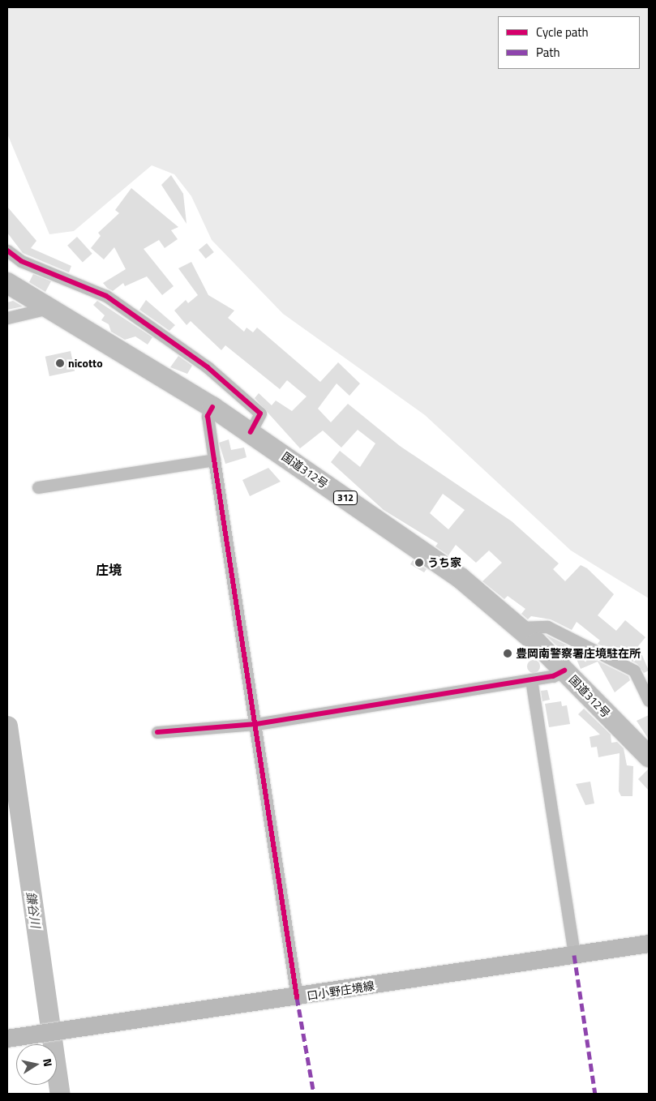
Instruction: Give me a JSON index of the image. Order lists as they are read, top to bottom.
{
  "streets": {
    "highway": ["国道312号", "312"],
    "main road": ["口小野庄境線"]
  },
  "districts": ["庄境"],
  "water": ["鎌谷川"],
  "places": ["nicotto", "うち家", "豊岡南警察署庄境駐在所"],
  "legend": ["Cycle path", "Path"],
  "north": "right"
}
